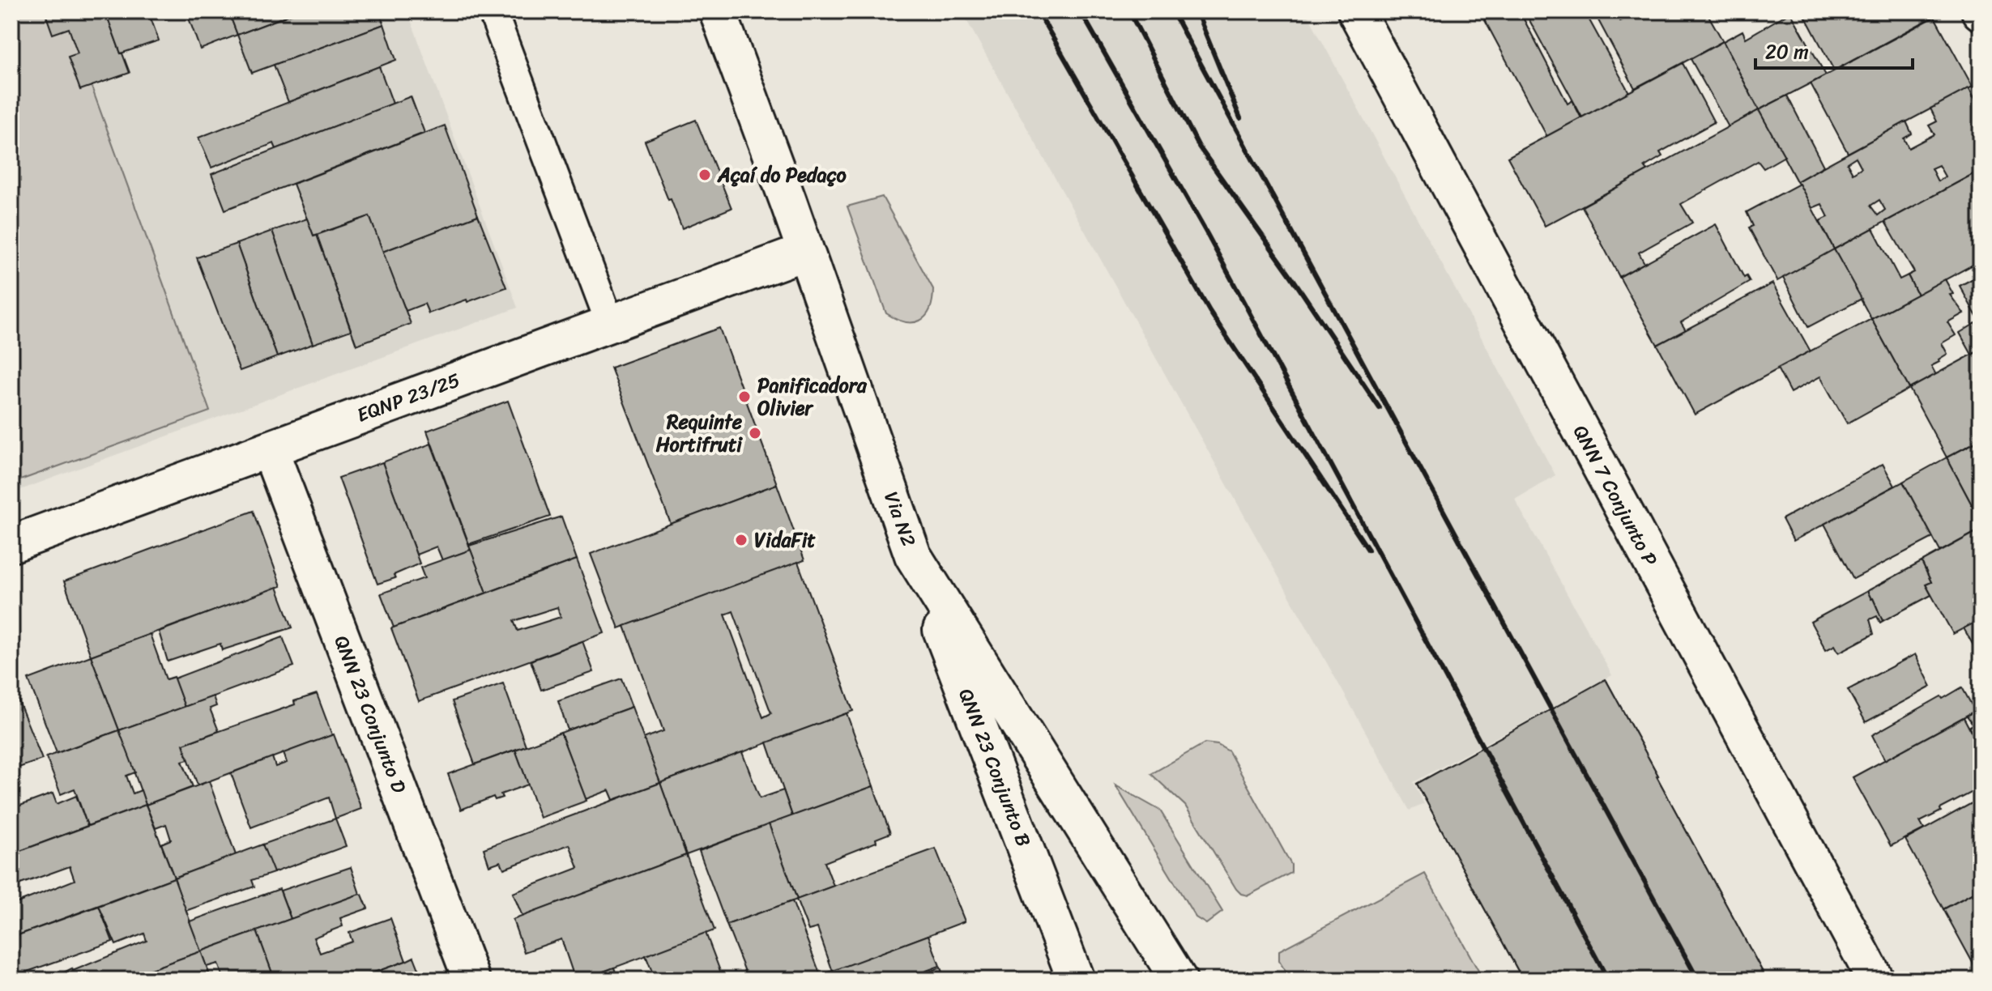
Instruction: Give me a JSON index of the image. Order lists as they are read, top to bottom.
{
  "streets": {
    "street": [
      "EQNP 23/25",
      "QNN 7 Conjunto P",
      "Via N2",
      "QNN 23 Conjunto D",
      "QNN 23 Conjunto B"
    ]
  },
  "crossings": [
    ["EQNP 23/25", "Via N2"],
    ["EQNP 23/25", "QNN 23 Conjunto D"],
    ["Via N2", "QNN 23 Conjunto B"]
  ],
  "places": [
    "Açaí do Pedaço",
    "Panificadora Olivier",
    "Requinte Hortifruti",
    "VidaFit"
  ],
  "scale_bar": "20 m"
}
